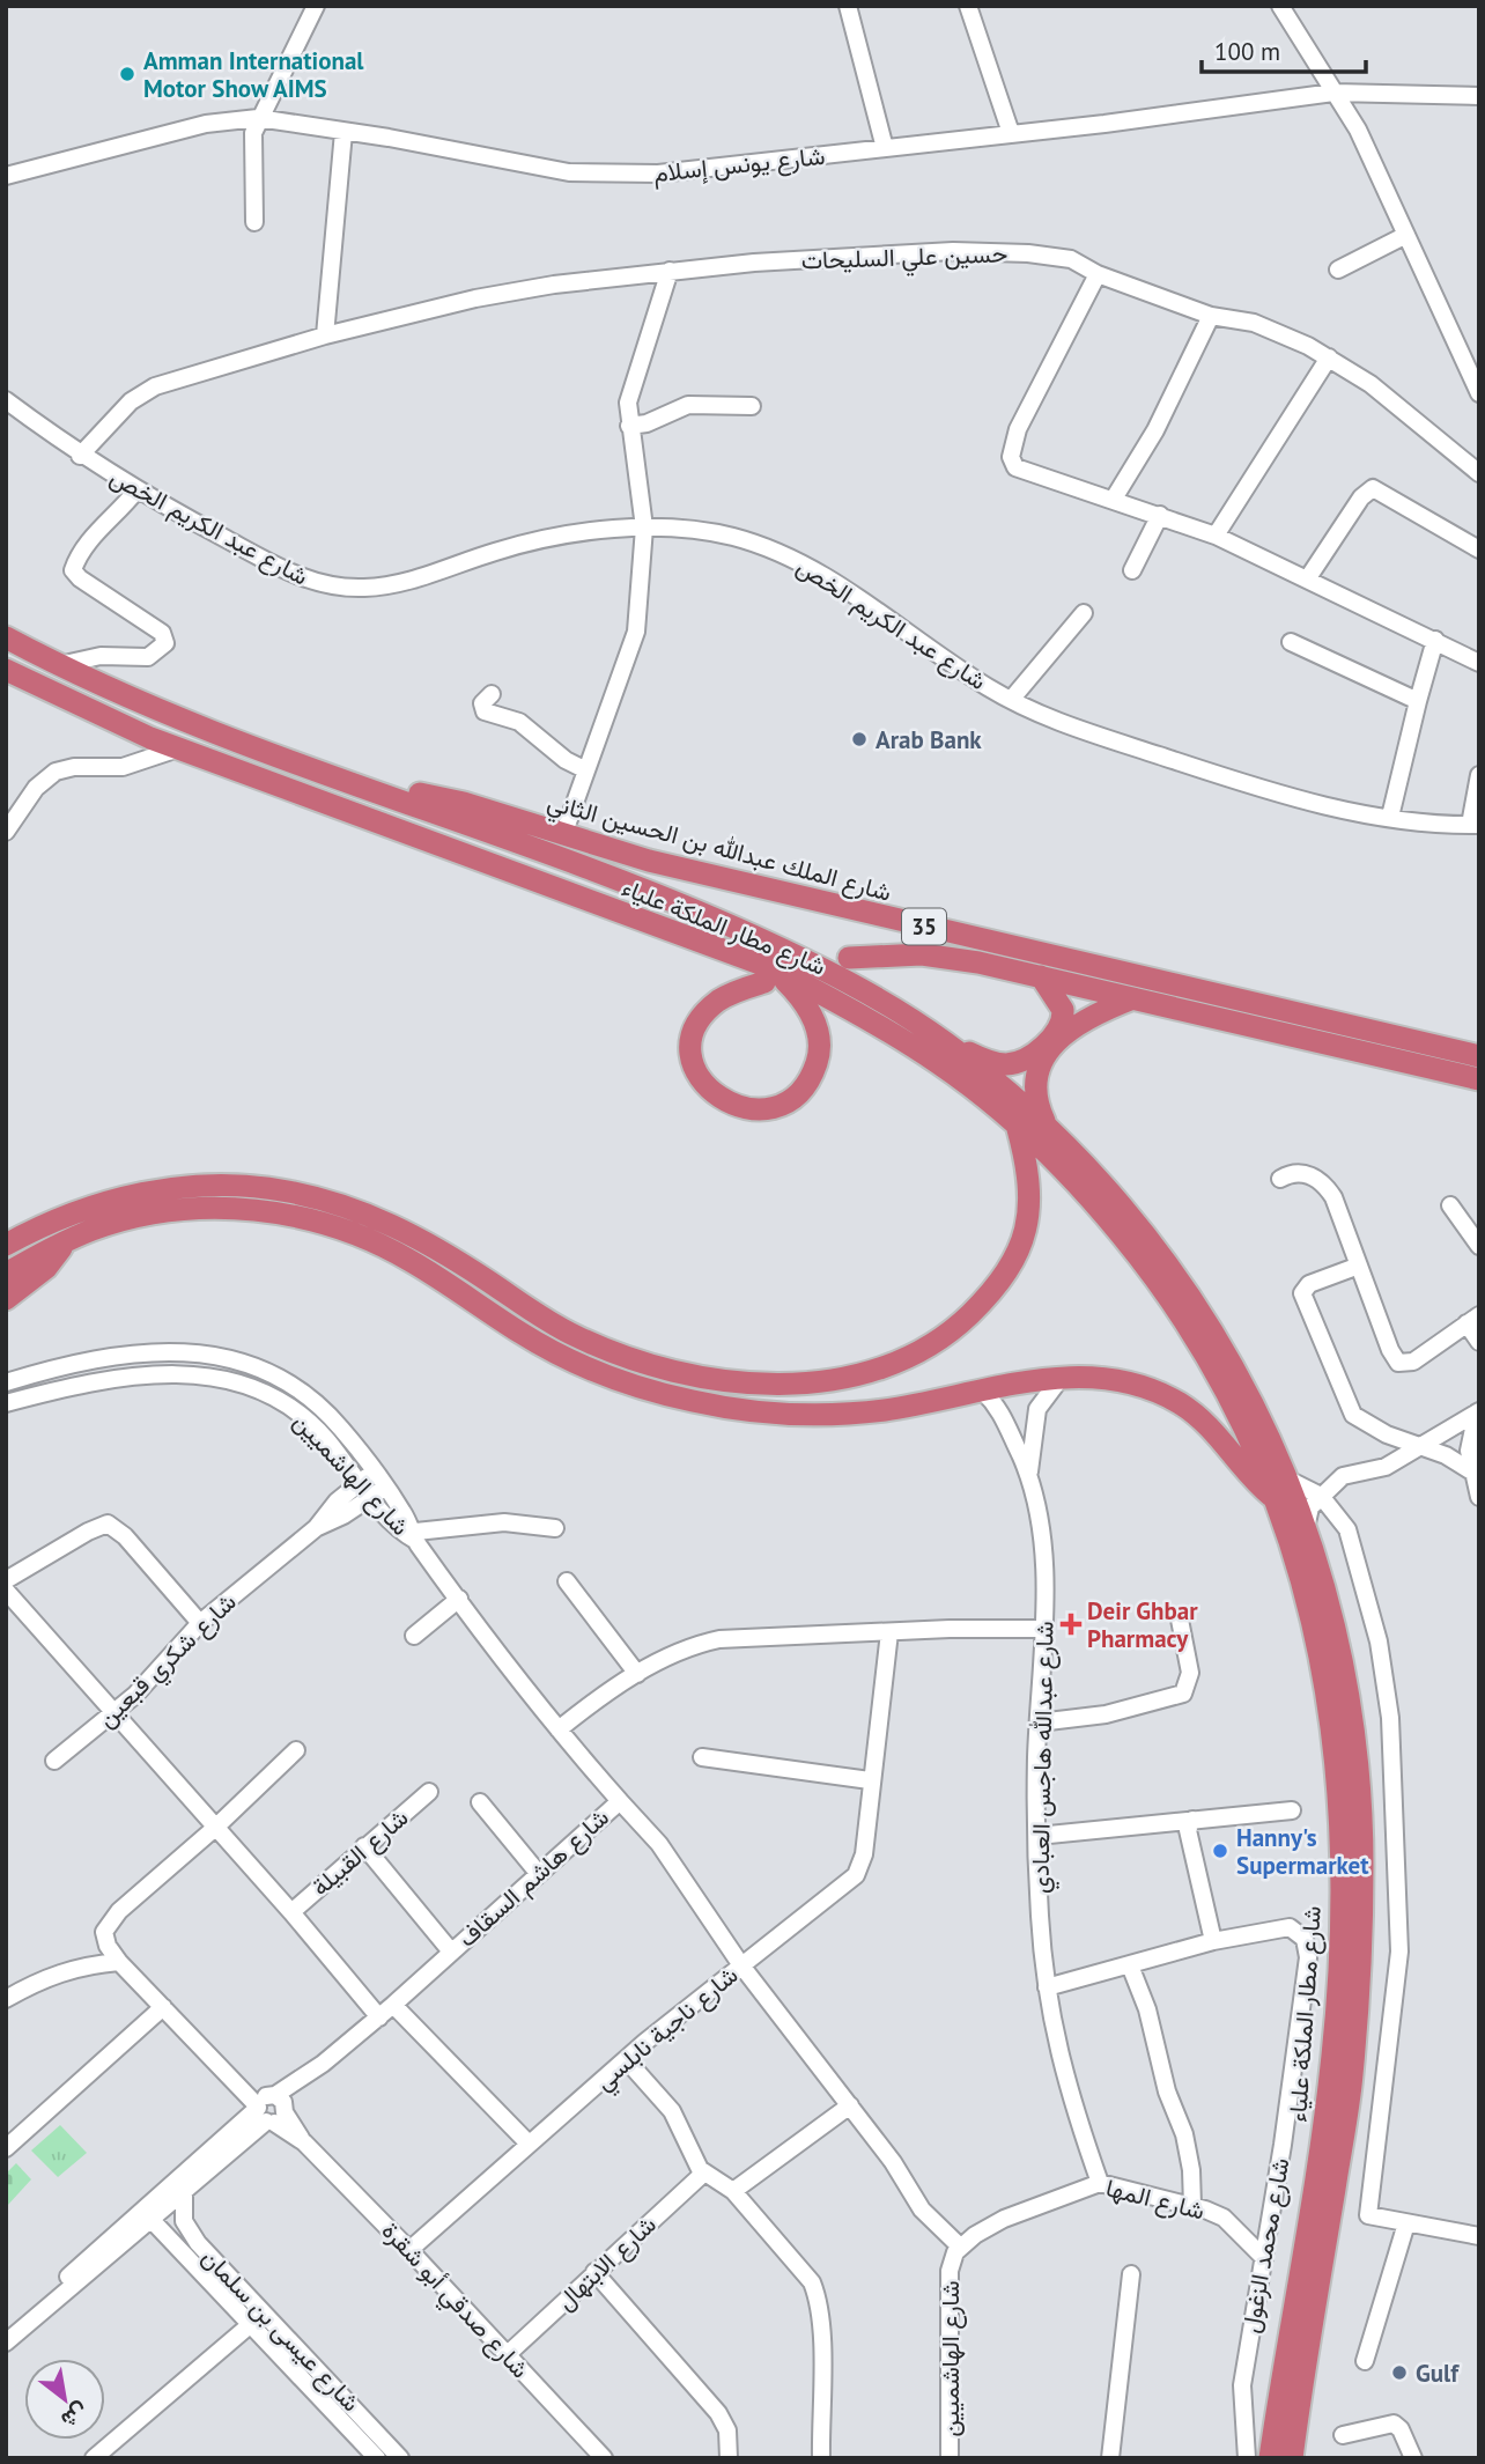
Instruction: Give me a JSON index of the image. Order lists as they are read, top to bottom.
{
  "streets": {
    "highway": ["شارع الملك عبدالله بن الحسين الثاني", "شارع مطار الملكة علياء", "35"],
    "street": [
      "شارع يونس إسلام",
      "حسين علي السليحات",
      "شارع عبد الكريم الخص",
      "شارع الهاشميين",
      "شارع شكري قبعين",
      "شارع عبدالله هاجس العبادي",
      "شارع القبيلة",
      "شارع هاشم السقاف",
      "شارع ناجية نابلسي",
      "شارع المها",
      "شارع محمد الزغول",
      "شارع الابتهال",
      "شارع صدقي أبو شقرة",
      "شارع عيسى بن سلمان"
    ]
  },
  "crossings": [
    ["حسين علي السليحات", "شارع عبد الكريم الخص"],
    ["شارع الملك عبدالله بن الحسين الثاني", "شارع مطار الملكة علياء"],
    ["شارع الهاشميين", "شارع شكري قبعين"],
    ["شارع الهاشميين", "شارع هاشم السقاف"],
    ["شارع الهاشميين", "شارع المها"],
    ["شارع شكري قبعين", "شارع القبيلة"],
    ["شارع عبدالله هاجس العبادي", "شارع المها"],
    ["شارع عبدالله هاجس العبادي", "شارع محمد الزغول"],
    ["شارع القبيلة", "شارع هاشم السقاف"],
    ["شارع هاشم السقاف", "شارع صدقي أبو شقرة"],
    ["شارع هاشم السقاف", "شارع عيسى بن سلمان"],
    ["شارع ناجية نابلسي", "شارع صدقي أبو شقرة"],
    ["شارع المها", "شارع محمد الزغول"],
    ["شارع الابتهال", "شارع صدقي أبو شقرة"]
  ],
  "places": {
    "other": [
      "Amman International Motor Show AIMS",
      "Arab Bank",
      "Hanny's Supermarket",
      "Gulf"
    ],
    "health": ["Deir Ghbar Pharmacy"]
  },
  "scale_bar": "100 m",
  "north": "bottom right"
}
